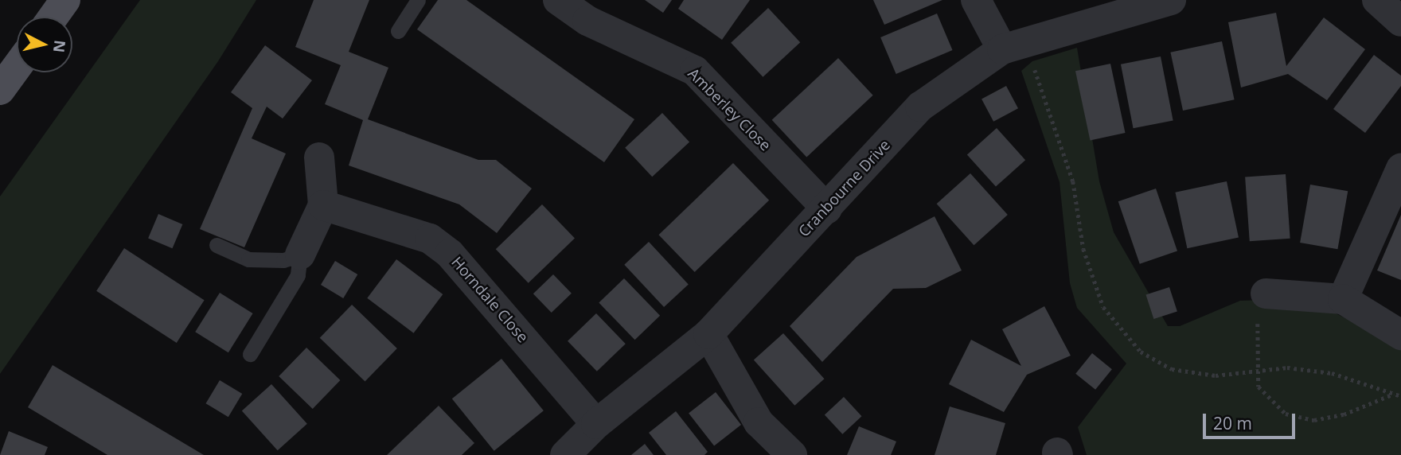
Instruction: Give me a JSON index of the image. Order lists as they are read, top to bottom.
{
  "streets": {
    "street": ["Amberley Close", "Cranbourne Drive", "Horndale Close"]
  },
  "crossings": [
    ["Amberley Close", "Cranbourne Drive"],
    ["Cranbourne Drive", "Horndale Close"]
  ],
  "scale_bar": "20 m",
  "north": "right"
}
